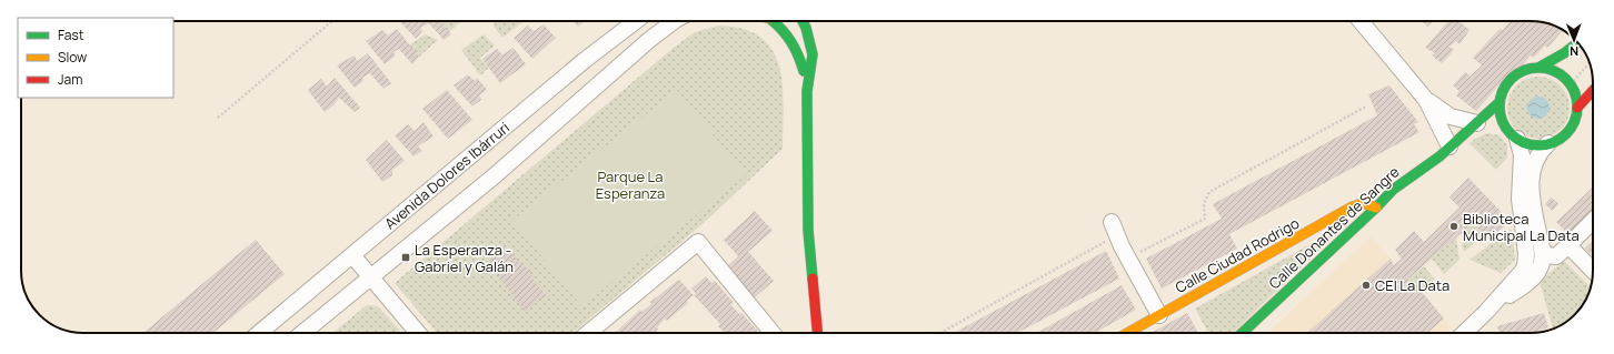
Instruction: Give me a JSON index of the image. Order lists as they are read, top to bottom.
{
  "streets": {
    "main road": ["Calle Donantes de Sangre", "Calle Ciudad Rodrigo"],
    "street": ["Avenida Dolores Ibárruri"]
  },
  "crossings": [
    ["Calle Donantes de Sangre", "Calle Ciudad Rodrigo"]
  ],
  "parks": ["Parque La Esperanza"],
  "places": {
    "other": ["Biblioteca Municipal La Data", "CEI La Data"],
    "transit": ["La Esperanza - Gabriel y Galán"]
  },
  "legend": ["Fast", "Slow", "Jam"],
  "north": "bottom"
}
